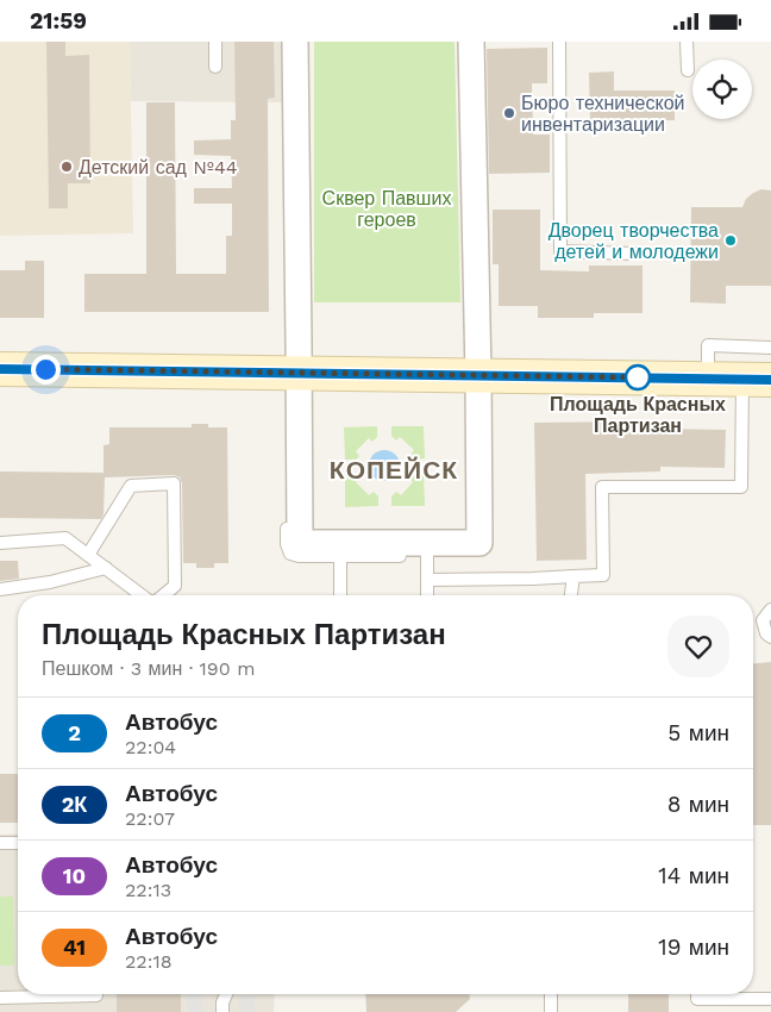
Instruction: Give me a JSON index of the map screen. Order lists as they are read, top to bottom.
{
  "districts": ["КОПЕЙСК"],
  "parks": ["Сквер Павших героев"],
  "places": [
    "Бюро технической инвентаризации",
    "Детский сад №44",
    "Дворец творчества детей и молодежи",
    "Площадь Красных Партизан"
  ],
  "lines": ["bus line 2"],
  "page": {
    "status": "21:59",
    "heading": ["Площадь Красных Партизан", "Пешком · 3 мин · 190 m"],
    "list": [
      {
        "mark": "2",
        "name": "Автобус",
        "note": "22:04",
        "value": "5 мин"
      },
      {
        "mark": "2К",
        "name": "Автобус",
        "note": "22:07",
        "value": "8 мин"
      },
      {
        "mark": "10",
        "name": "Автобус",
        "note": "22:13",
        "value": "14 мин"
      },
      {
        "mark": "41",
        "name": "Автобус",
        "note": "22:18",
        "value": "19 мин"
      }
    ]
  }
}
